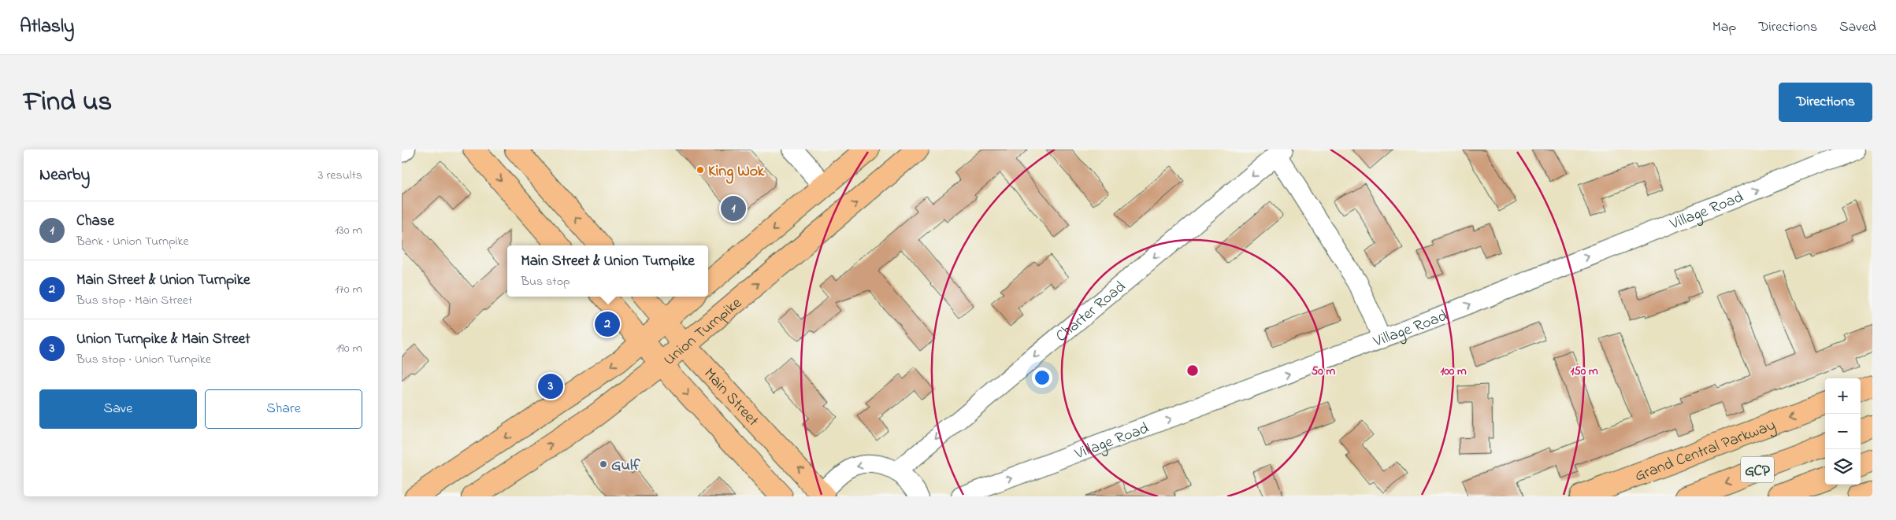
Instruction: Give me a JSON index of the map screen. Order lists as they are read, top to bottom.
{
  "streets": {
    "main road": [
      "Union Turnpike",
      "Main Street",
      "Grand Central Parkway",
      "GCP"
    ],
    "street": ["Village Road", "Charter Road"]
  },
  "crossings": [
    ["Union Turnpike", "Main Street"]
  ],
  "one_way": ["Village Road", "Charter Road"],
  "places": ["King Wok", "Gulf"],
  "page": {
    "header": "Atlasly",
    "nav": ["Map", "Directions", "Saved"],
    "title": "Find us",
    "buttons": [
      "Directions",
      ["Save", "Share"]
    ],
    "heading": ["Nearby", "3 results"],
    "pins": ["1", "2", "3"],
    "list": [
      {
        "mark": "1",
        "name": "Chase",
        "note": "Bank · Union Turnpike",
        "value": "130 m"
      },
      {
        "mark": "2",
        "name": "Main Street & Union Turnpike",
        "note": "Bus stop · Main Street",
        "value": "170 m"
      },
      {
        "mark": "3",
        "name": "Union Turnpike & Main Street",
        "note": "Bus stop · Union Turnpike",
        "value": "190 m"
      }
    ],
    "popup": ["Main Street & Union Turnpike", "Bus stop"],
    "map_buttons": ["+", "−"]
  },
  "rings": ["50 m", "100 m", "150 m"]
}
